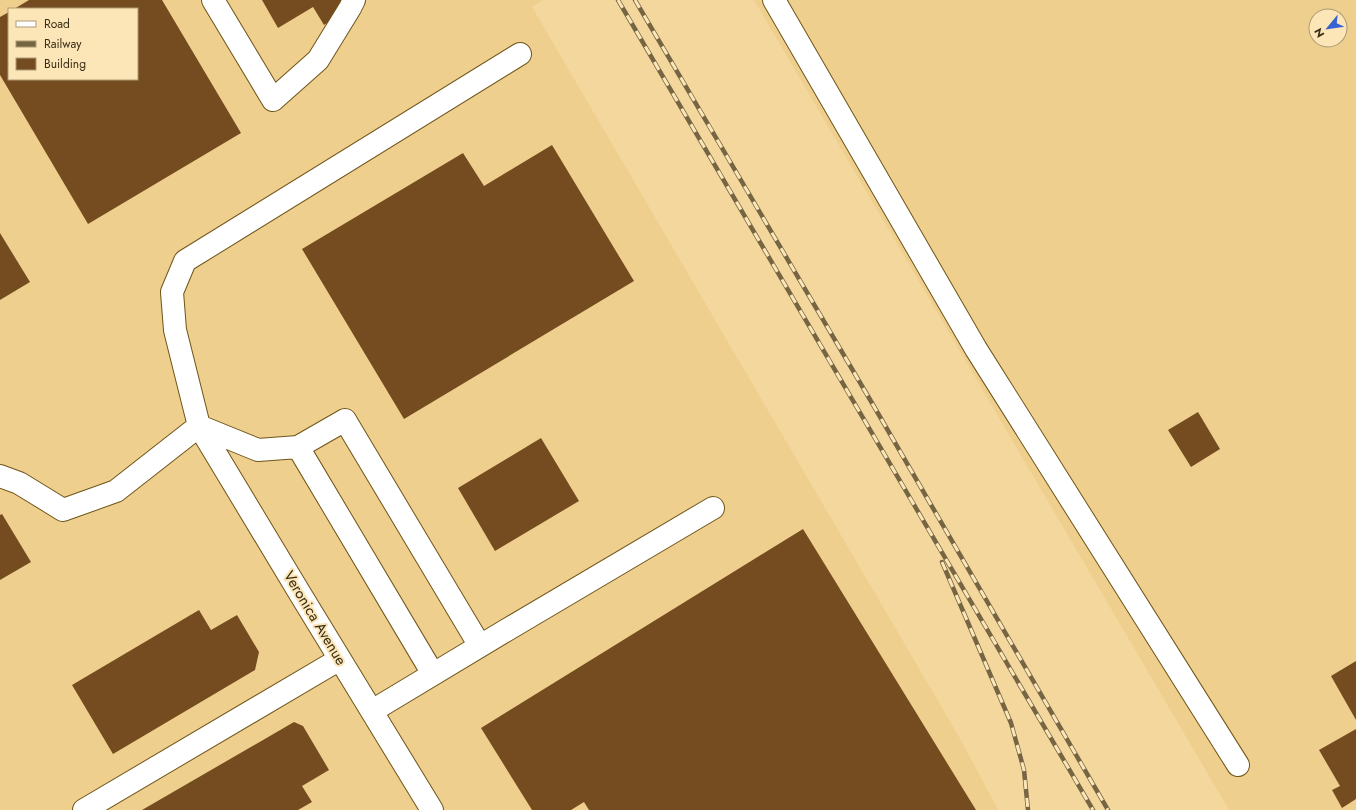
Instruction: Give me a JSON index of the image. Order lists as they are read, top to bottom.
{
  "streets": {
    "street": ["Veronica Avenue"]
  },
  "legend": ["Road", "Railway", "Building"],
  "north": "bottom left"
}
